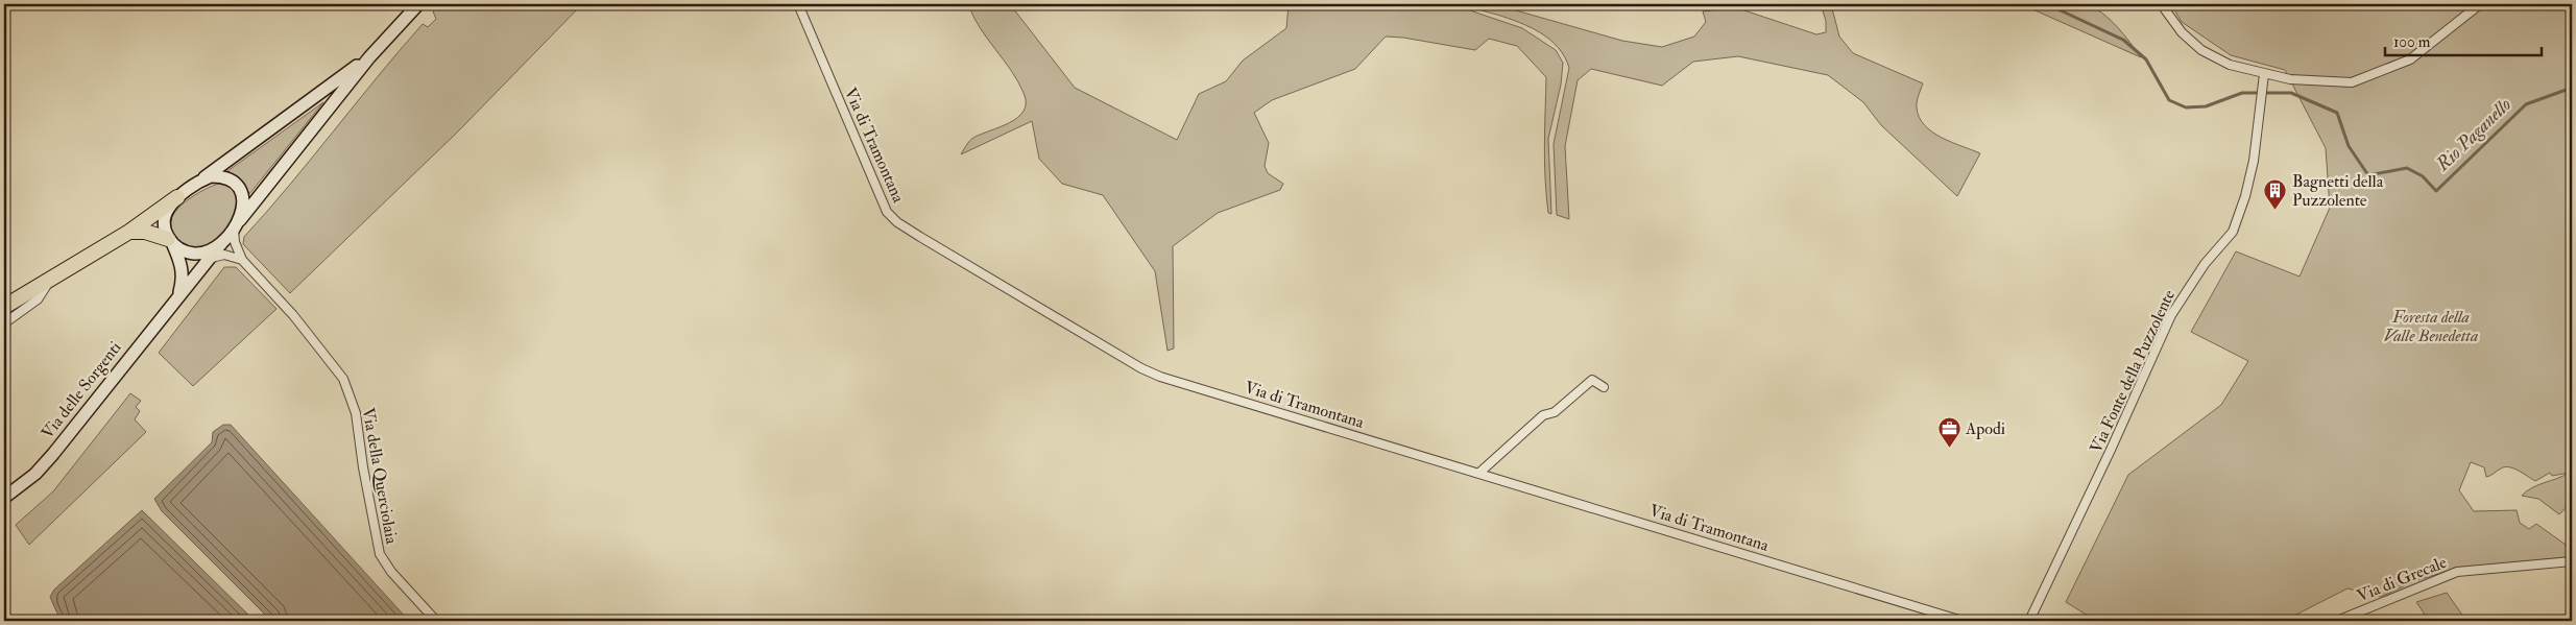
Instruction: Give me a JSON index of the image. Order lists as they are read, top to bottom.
{
  "streets": {
    "main road": ["Via delle Sorgenti"],
    "street": [
      "Via di Tramontana",
      "Via Fonte della Puzzolente",
      "Via della Querciolaia",
      "Via di Grecale"
    ]
  },
  "crossings": [
    ["Via delle Sorgenti", "Via della Querciolaia"]
  ],
  "water": ["Rio Paganello"],
  "parks": ["Foresta della Valle Benedetta"],
  "places": {
    "building": ["Bagnetti della Puzzolente"],
    "office": ["Apodi"]
  },
  "scale_bar": "100 m"
}
